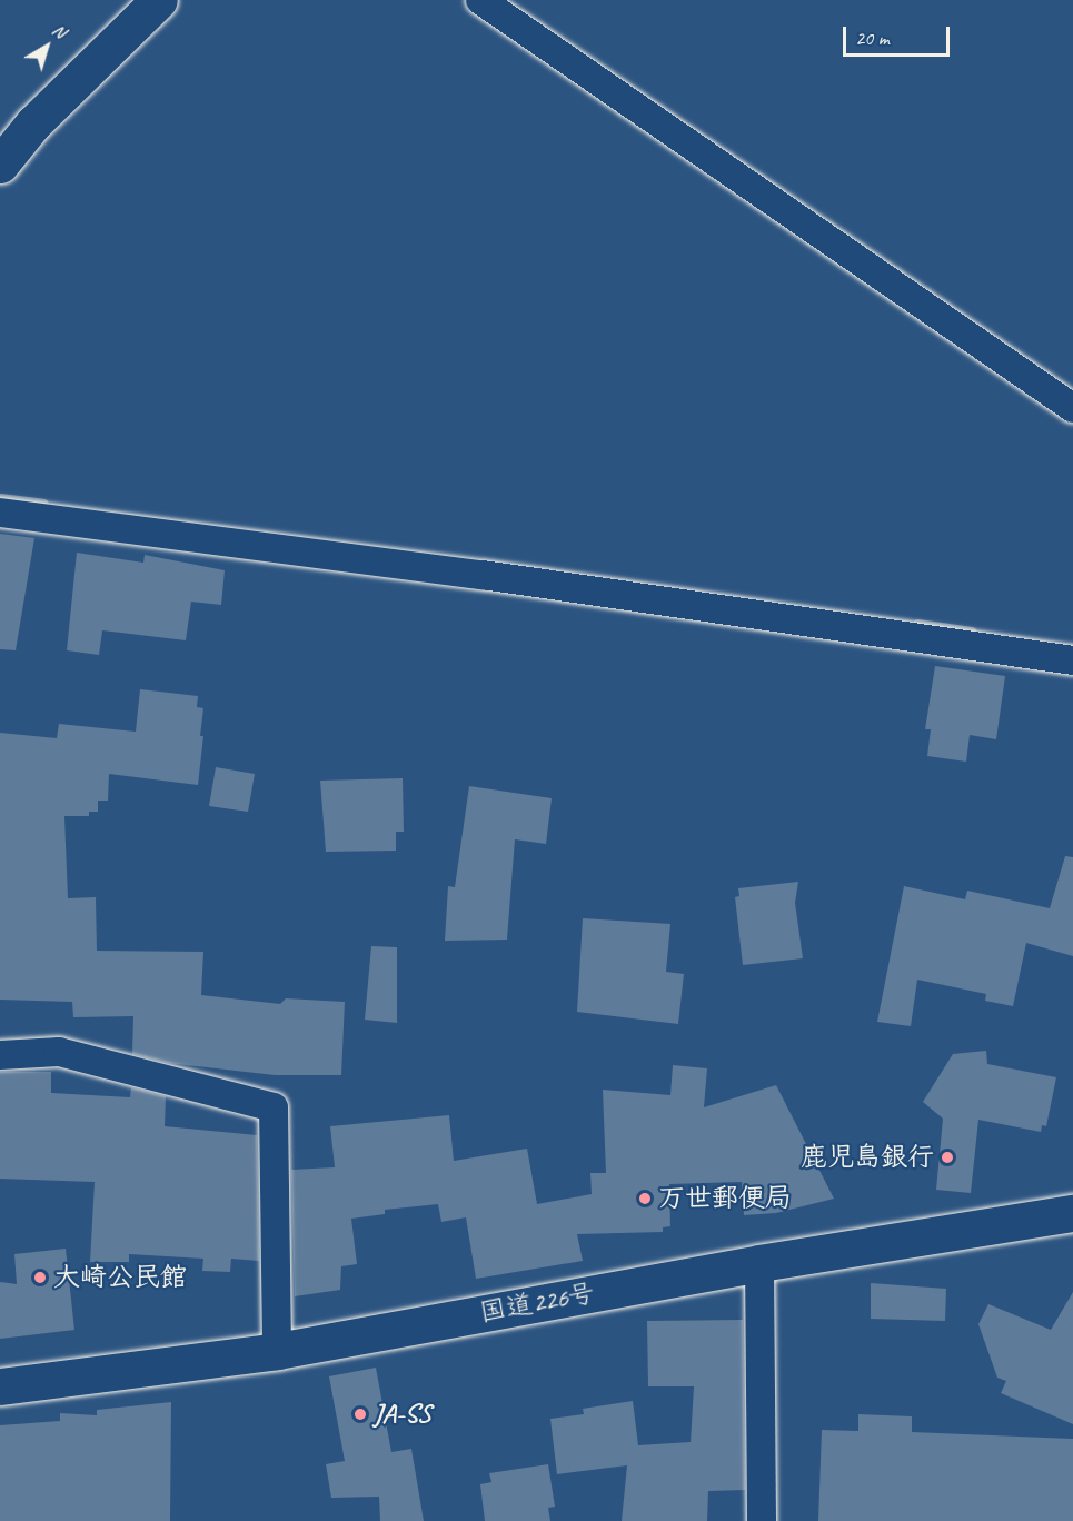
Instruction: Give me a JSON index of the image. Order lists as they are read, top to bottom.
{
  "streets": {
    "main road": ["国道226号"]
  },
  "places": [
    "鹿児島銀行",
    "万世郵便局",
    "大崎公民館",
    "JA-SS"
  ],
  "scale_bar": "20 m",
  "north": "top right"
}
